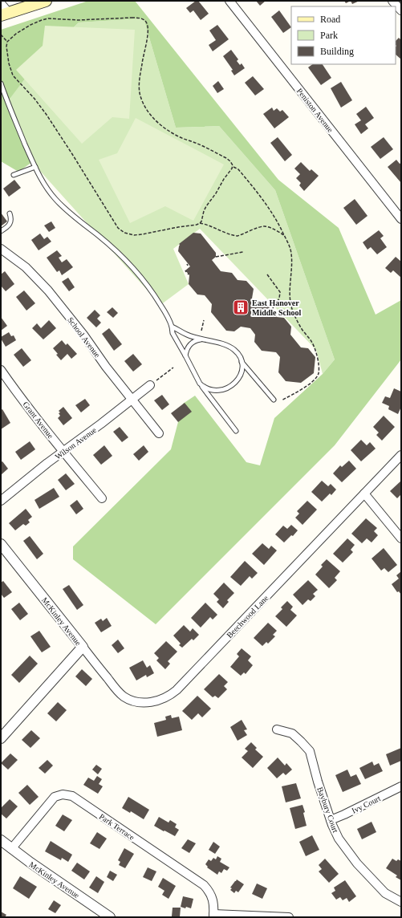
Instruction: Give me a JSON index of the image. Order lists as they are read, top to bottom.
{
  "streets": {
    "street": [
      "Peniston Avenue",
      "School Avenue",
      "Grant Avenue",
      "Wilson Avenue",
      "Beechwood Lane",
      "McKinley Avenue",
      "Ivy Court",
      "Baybury Court",
      "Park Terrace"
    ]
  },
  "crossings": [
    ["School Avenue", "Wilson Avenue"],
    ["Grant Avenue", "Wilson Avenue"],
    ["Beechwood Lane", "McKinley Avenue"],
    ["McKinley Avenue", "Park Terrace"],
    ["Ivy Court", "Baybury Court"]
  ],
  "places": {
    "building": ["East Hanover Middle School"]
  },
  "legend": ["Road", "Park", "Building"]
}
